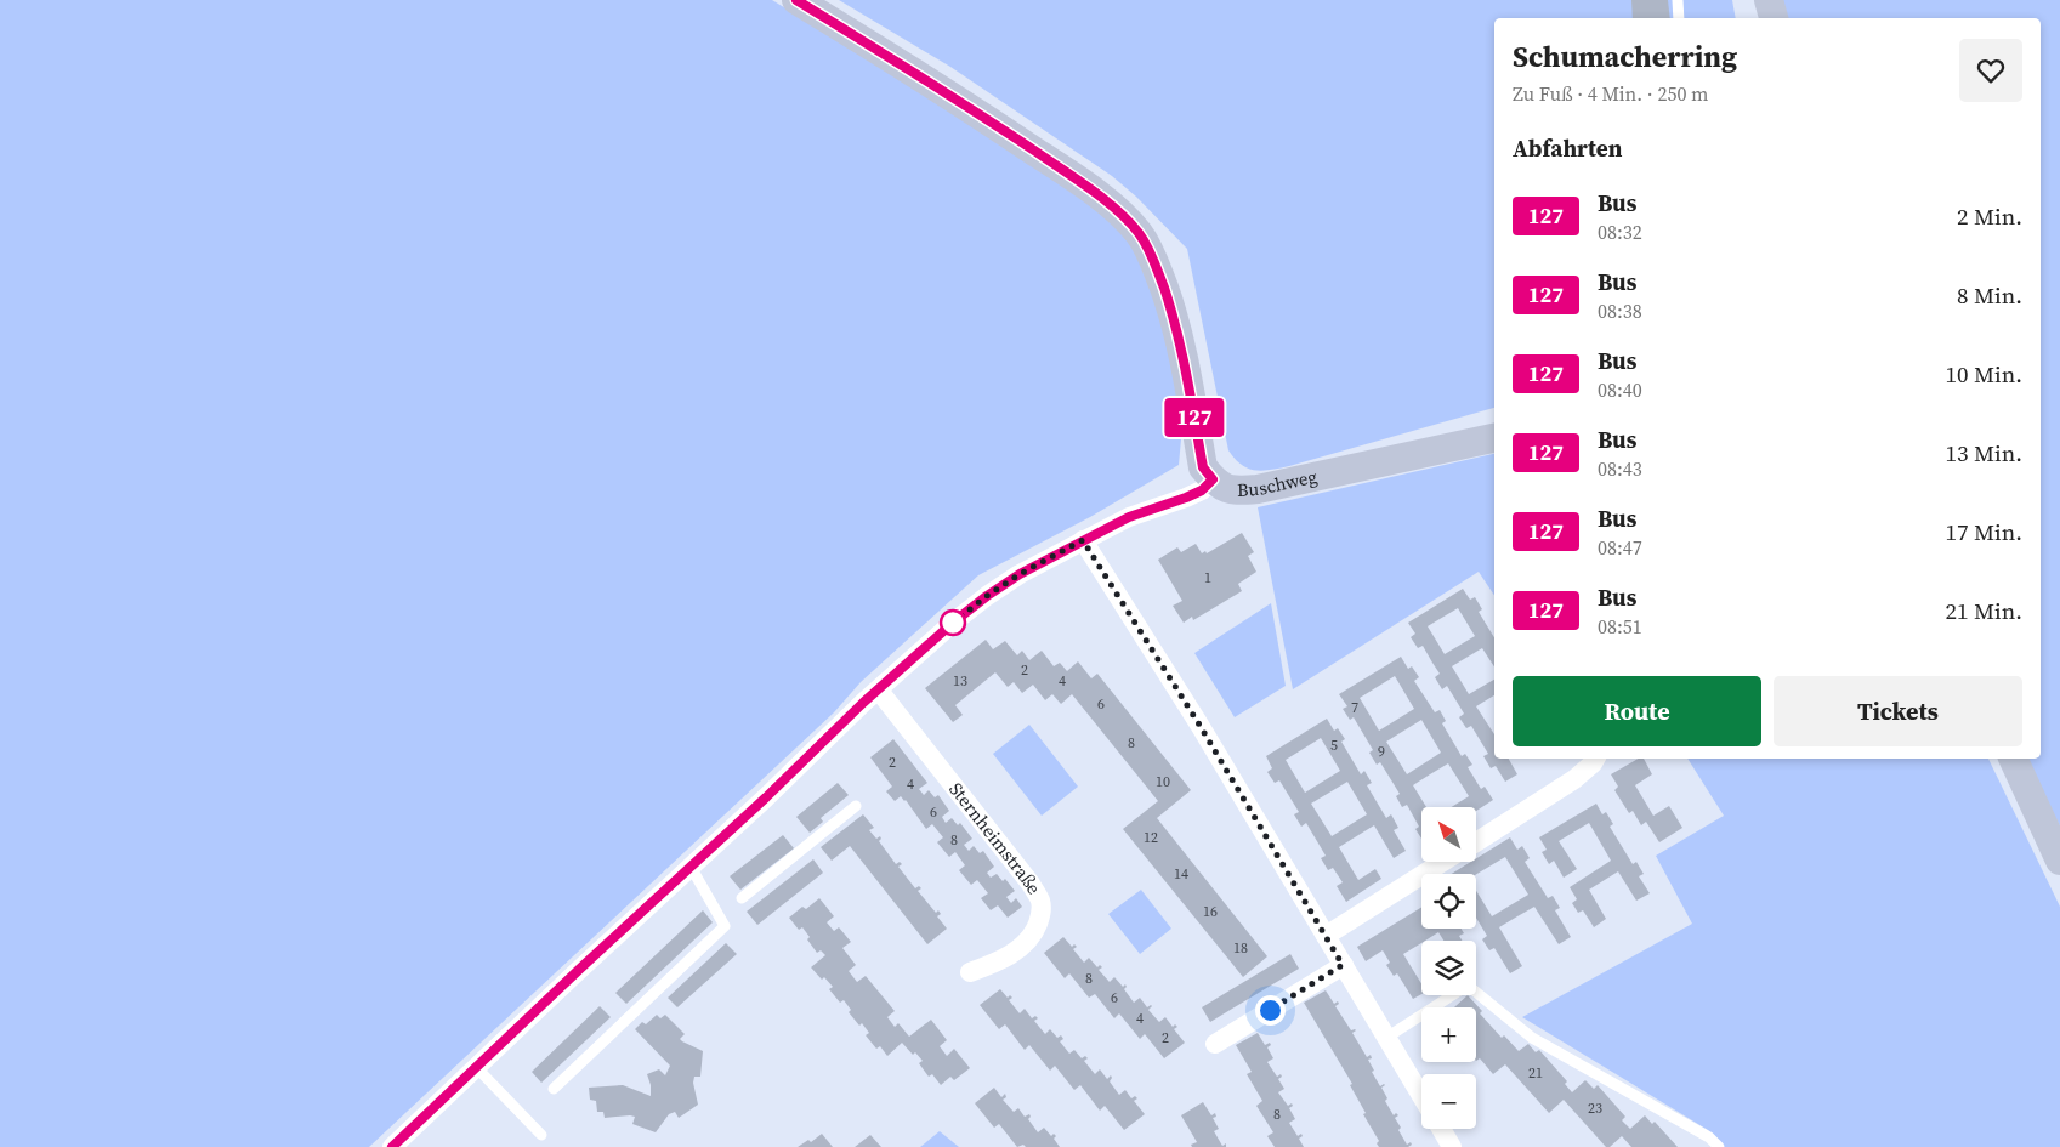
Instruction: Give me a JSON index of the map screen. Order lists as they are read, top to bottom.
{
  "streets": {
    "street": ["Buschweg", "Sternheimstraße"]
  },
  "crossings": [
    ["Buschweg", "Sternheimstraße"]
  ],
  "lines": ["bus line 127"],
  "house_numbers": [
    "1",
    "2",
    "13",
    "4",
    "6",
    "7",
    "8",
    "5",
    "9",
    "2",
    "10",
    "4",
    "6",
    "12",
    "8",
    "14",
    "16",
    "18",
    "8",
    "6",
    "4",
    "2",
    "21",
    "23",
    "8"
  ],
  "north": "top left",
  "page": {
    "on_map": "127",
    "heading": [
      ["Schumacherring", "Zu Fuß · 4 Min. · 250 m"],
      "Abfahrten"
    ],
    "list": [
      {
        "mark": "127",
        "name": "Bus",
        "note": "08:32",
        "value": "2 Min."
      },
      {
        "mark": "127",
        "name": "Bus",
        "note": "08:38",
        "value": "8 Min."
      },
      {
        "mark": "127",
        "name": "Bus",
        "note": "08:40",
        "value": "10 Min."
      },
      {
        "mark": "127",
        "name": "Bus",
        "note": "08:43",
        "value": "13 Min."
      },
      {
        "mark": "127",
        "name": "Bus",
        "note": "08:47",
        "value": "17 Min."
      },
      {
        "mark": "127",
        "name": "Bus",
        "note": "08:51",
        "value": "21 Min."
      }
    ],
    "buttons": ["Route", "Tickets"],
    "map_buttons": ["+", "−"]
  }
}
